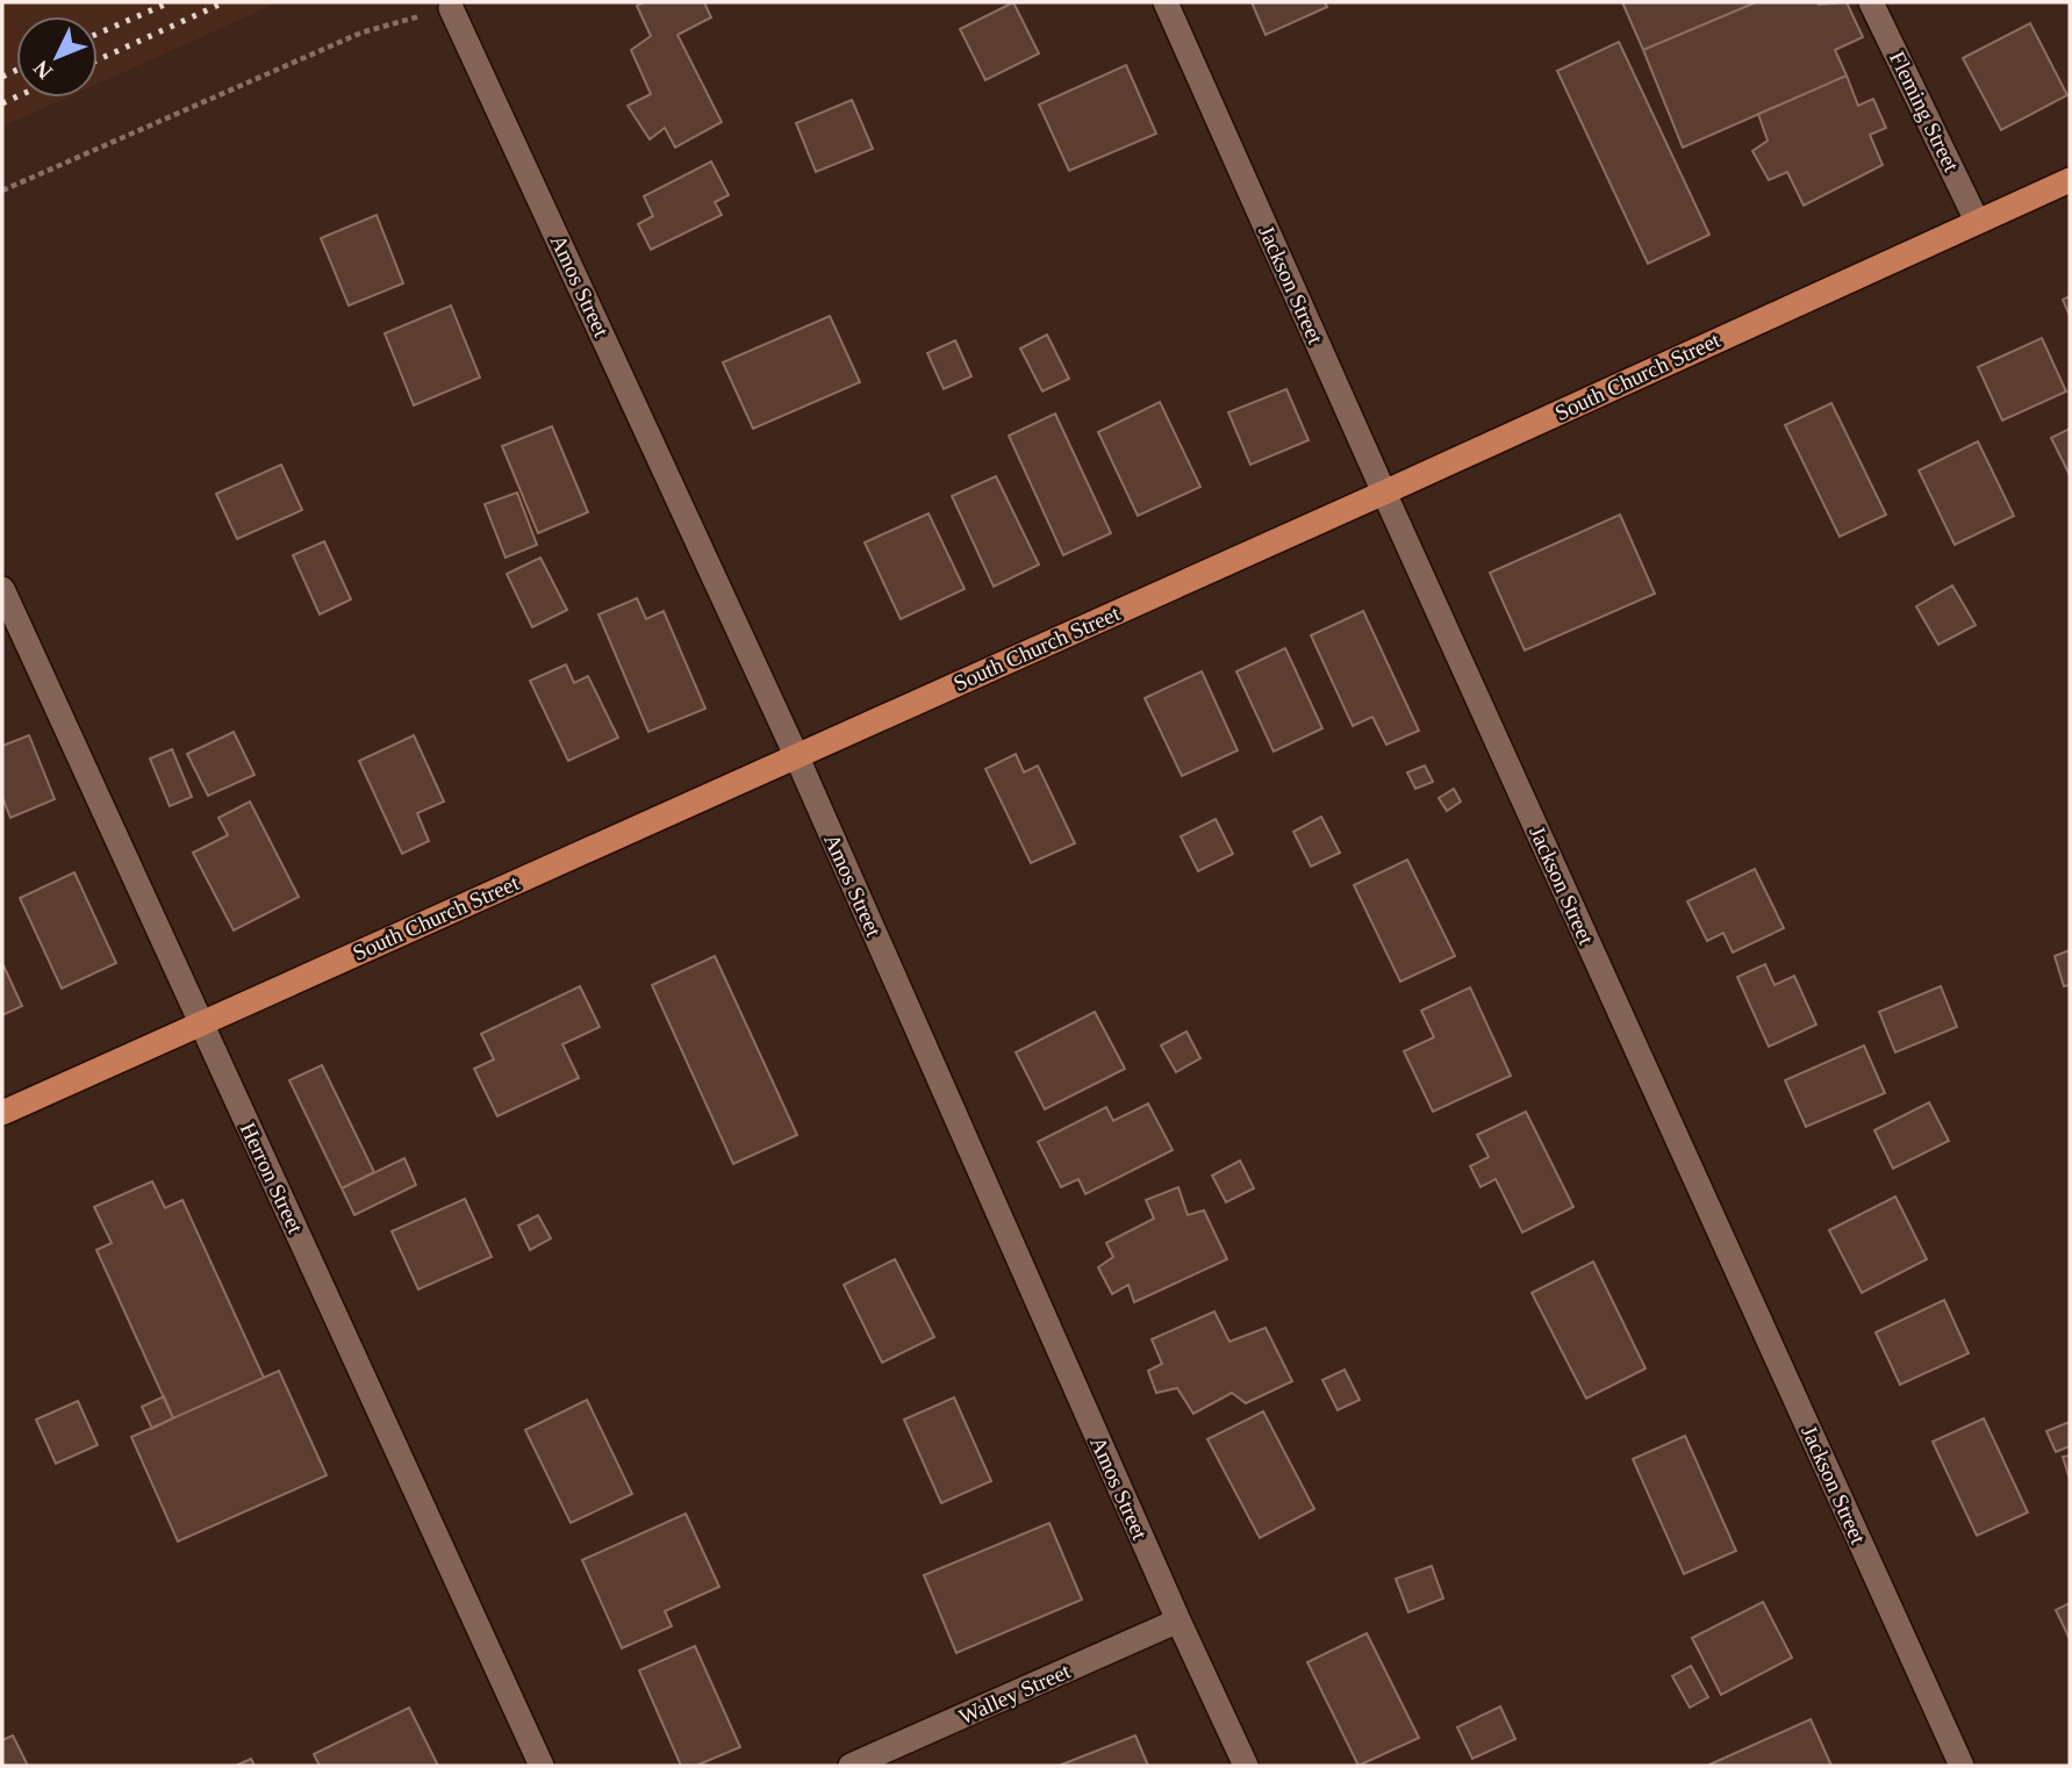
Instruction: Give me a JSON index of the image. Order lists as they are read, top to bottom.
{
  "streets": {
    "main road": ["South Church Street"],
    "street": [
      "Fleming Street",
      "Jackson Street",
      "Amos Street",
      "Herron Street",
      "Walley Street"
    ]
  },
  "crossings": [
    ["Fleming Street", "South Church Street"],
    ["Jackson Street", "South Church Street"],
    ["Amos Street", "South Church Street"],
    ["Amos Street", "Walley Street"],
    ["South Church Street", "Herron Street"]
  ],
  "north": "bottom left"
}
